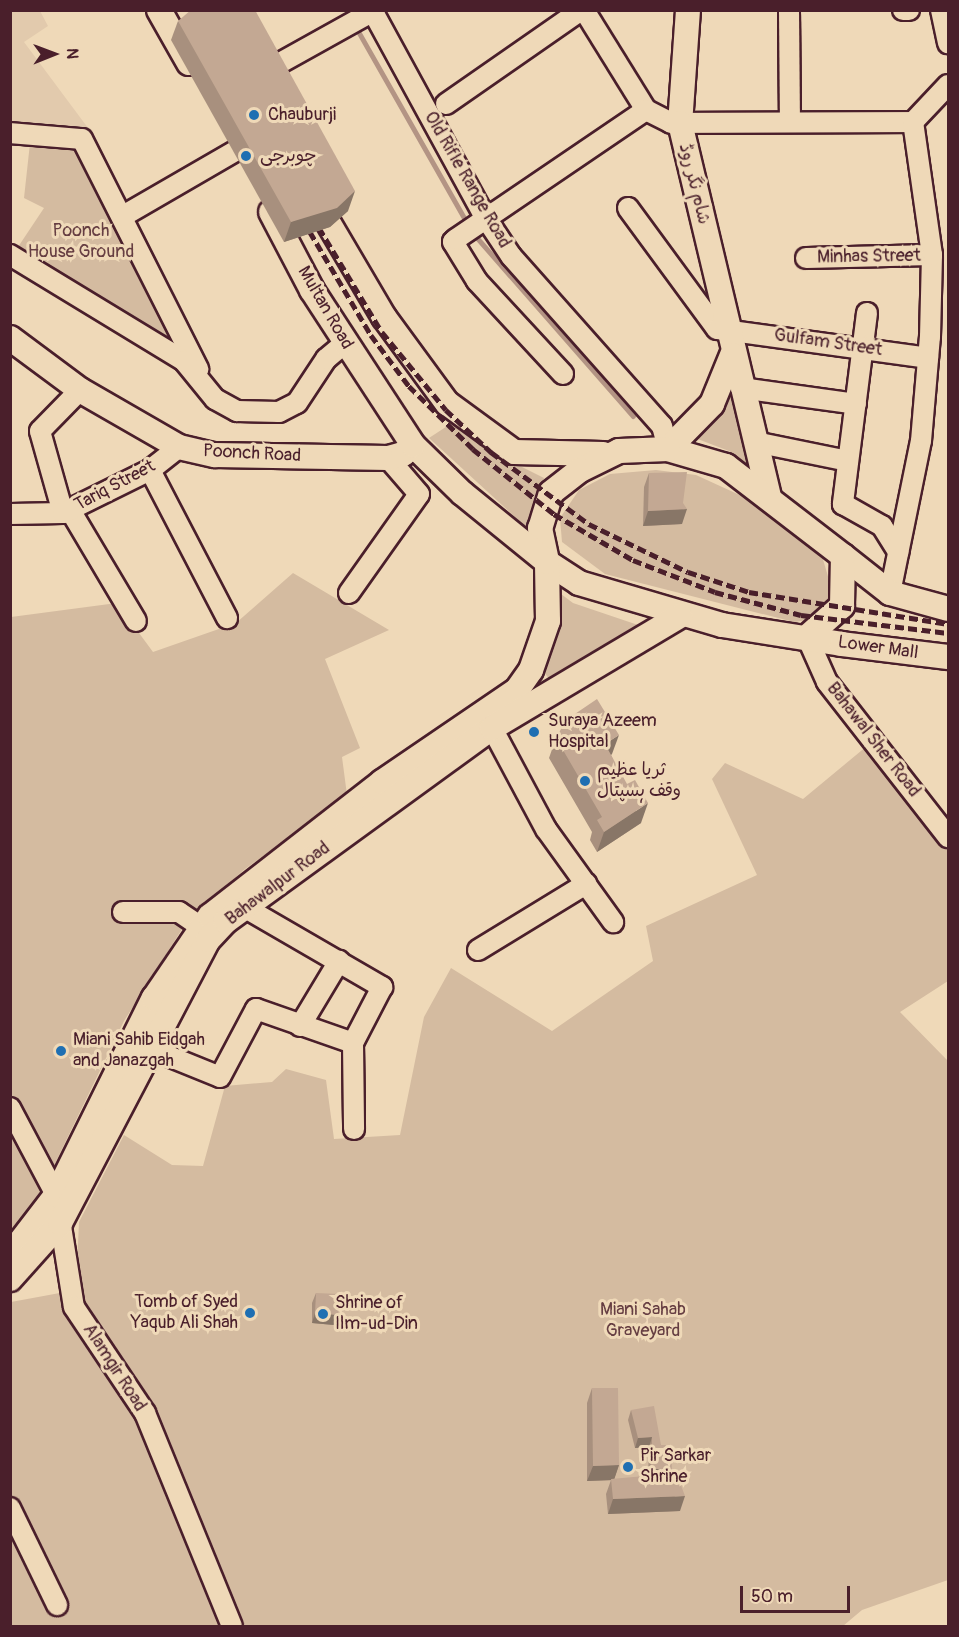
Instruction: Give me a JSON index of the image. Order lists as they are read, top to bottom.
{
  "streets": {
    "main road": [
      "شام نگر روڈ",
      "Multan Road",
      "Poonch Road",
      "Lower Mall",
      "Bahawalpur Road"
    ],
    "street": [
      "Old Rifle Range Road",
      "Minhas Street",
      "Gulfam Street",
      "Tariq Street",
      "Bahawal Sher Road",
      "Alamgir Road"
    ]
  },
  "crossings": [
    ["شام نگر روڈ", "Gulfam Street"],
    ["Multan Road", "Poonch Road"],
    ["Multan Road", "Lower Mall"],
    ["Multan Road", "Bahawalpur Road"],
    ["Poonch Road", "Tariq Street"],
    ["Lower Mall", "Bahawal Sher Road"],
    ["Lower Mall", "Bahawalpur Road"],
    ["Bahawalpur Road", "Alamgir Road"]
  ],
  "parks": ["Poonch House Ground", "Miani Sahab Graveyard"],
  "places": [
    "Chauburji",
    "چوبرجی",
    "Suraya Azeem Hospital",
    "ثریا عظیم وقف ہسپتال",
    "Miani Sahib Eidgah and Janazgah",
    "Tomb of Syed Yaqub Ali Shah",
    "Shrine of Ilm-ud-Din",
    "Pir Sarkar Shrine"
  ],
  "scale_bar": "50 m",
  "north": "right"
}
